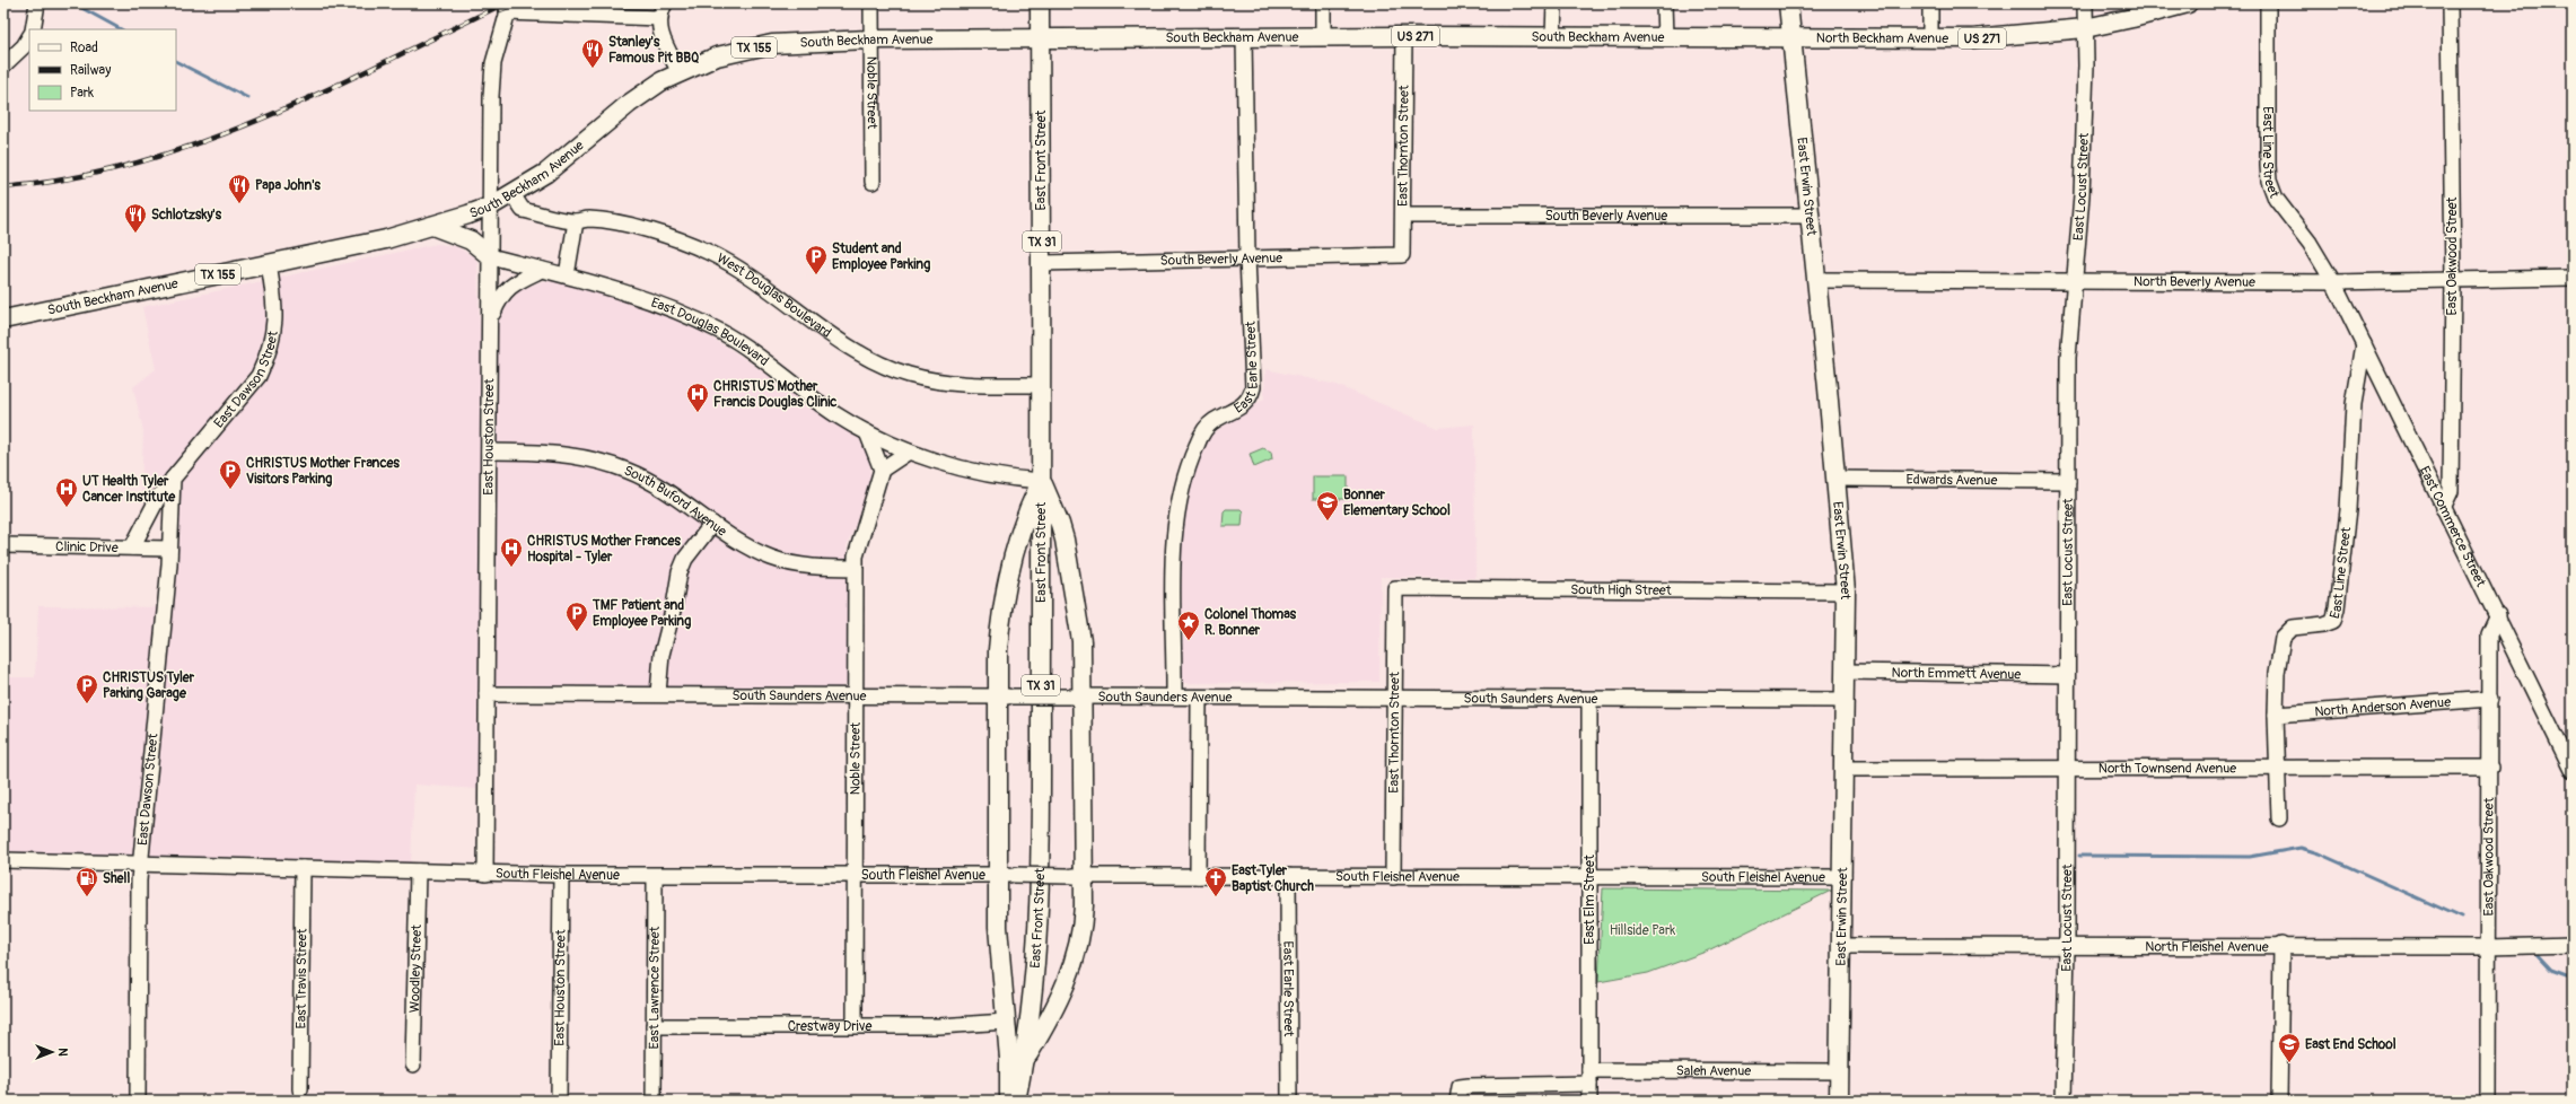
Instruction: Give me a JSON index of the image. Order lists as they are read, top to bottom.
{
  "streets": {
    "main road": [
      "US 271",
      "South Beckham Avenue",
      "North Beckham Avenue",
      "TX 155",
      "East Front Street",
      "East Erwin Street",
      "TX 31"
    ],
    "street": [
      "Noble Street",
      "East Thornton Street",
      "East Line Street",
      "East Locust Street",
      "South Beverly Avenue",
      "East Oakwood Street",
      "North Beverly Avenue",
      "West Douglas Boulevard",
      "East Douglas Boulevard",
      "East Earle Street",
      "East Dawson Street",
      "East Houston Street",
      "Edwards Avenue",
      "South Buford Avenue",
      "East Commerce Street",
      "Clinic Drive",
      "South High Street",
      "North Emmett Avenue",
      "South Saunders Avenue",
      "North Anderson Avenue",
      "North Townsend Avenue",
      "South Fleishel Avenue",
      "East Elm Street",
      "North Fleishel Avenue",
      "Woodley Street",
      "East Travis Street",
      "East Lawrence Street",
      "Crestway Drive",
      "Saleh Avenue"
    ]
  },
  "crossings": [
    ["South Beckham Avenue", "North Beckham Avenue"],
    ["South Beckham Avenue", "Noble Street"],
    ["South Beckham Avenue", "East Thornton Street"],
    ["South Beckham Avenue", "East Front Street"],
    ["South Beckham Avenue", "East Erwin Street"],
    ["South Beckham Avenue", "West Douglas Boulevard"],
    ["South Beckham Avenue", "East Earle Street"],
    ["South Beckham Avenue", "East Dawson Street"],
    ["South Beckham Avenue", "East Houston Street"],
    ["North Beckham Avenue", "East Erwin Street"],
    ["North Beckham Avenue", "East Locust Street"],
    ["Noble Street", "South Buford Avenue"],
    ["Noble Street", "South Saunders Avenue"],
    ["Noble Street", "South Fleishel Avenue"],
    ["Noble Street", "Crestway Drive"],
    ["East Thornton Street", "South Beverly Avenue"],
    ["East Thornton Street", "South High Street"],
    ["East Thornton Street", "South Saunders Avenue"],
    ["East Thornton Street", "South Fleishel Avenue"],
    ["East Line Street", "North Beverly Avenue"],
    ["East Line Street", "East Commerce Street"],
    ["East Line Street", "North Anderson Avenue"],
    ["East Line Street", "North Townsend Avenue"],
    ["East Front Street", "South Beverly Avenue"],
    ["East Front Street", "West Douglas Boulevard"],
    ["East Front Street", "East Douglas Boulevard"],
    ["East Erwin Street", "South Beverly Avenue"],
    ["East Erwin Street", "North Beverly Avenue"],
    ["East Erwin Street", "Edwards Avenue"],
    ["East Erwin Street", "South High Street"],
    ["East Erwin Street", "North Emmett Avenue"],
    ["East Erwin Street", "South Saunders Avenue"],
    ["East Erwin Street", "North Townsend Avenue"],
    ["East Erwin Street", "South Fleishel Avenue"],
    ["East Erwin Street", "North Fleishel Avenue"],
    ["East Erwin Street", "Saleh Avenue"],
    ["East Locust Street", "North Beverly Avenue"],
    ["East Locust Street", "Edwards Avenue"],
    ["East Locust Street", "North Emmett Avenue"],
    ["East Locust Street", "North Townsend Avenue"],
    ["East Locust Street", "North Fleishel Avenue"],
    ["South Beverly Avenue", "East Earle Street"],
    ["East Oakwood Street", "North Beverly Avenue"],
    ["East Oakwood Street", "East Commerce Street"],
    ["East Oakwood Street", "North Anderson Avenue"],
    ["East Oakwood Street", "North Townsend Avenue"],
    ["East Oakwood Street", "North Fleishel Avenue"],
    ["North Beverly Avenue", "East Commerce Street"],
    ["East Douglas Boulevard", "East Houston Street"],
    ["East Earle Street", "South Saunders Avenue"],
    ["East Earle Street", "South Fleishel Avenue"],
    ["East Dawson Street", "Clinic Drive"],
    ["East Dawson Street", "South Fleishel Avenue"],
    ["East Houston Street", "South Buford Avenue"],
    ["East Houston Street", "South Saunders Avenue"],
    ["East Houston Street", "South Fleishel Avenue"],
    ["South Saunders Avenue", "East Elm Street"],
    ["South Fleishel Avenue", "East Elm Street"],
    ["South Fleishel Avenue", "Woodley Street"],
    ["South Fleishel Avenue", "East Travis Street"],
    ["South Fleishel Avenue", "East Lawrence Street"],
    ["East Elm Street", "Saleh Avenue"],
    ["East Lawrence Street", "Crestway Drive"]
  ],
  "parks": ["Hillside Park"],
  "places": {
    "restaurant": ["Stanley's Famous Pit BBQ", "Papa John's", "Schlotzsky's"],
    "parking": [
      "Student and Employee Parking",
      "CHRISTUS Mother Frances Visitors Parking",
      "TMF Patient and Employee Parking",
      "CHRISTUS Tyler Parking Garage"
    ],
    "hospital": ["CHRISTUS Mother Francis Douglas Clinic", "UT Health Tyler Cancer Institute", "CHRISTUS Mother Frances Hospital - Tyler"],
    "school or university": ["Bonner Elementary School", "East End School"],
    "place": ["Colonel Thomas R. Bonner"],
    "fuel station": ["Shell"],
    "church": ["East Tyler Baptist Church"]
  },
  "legend": ["Road", "Railway", "Park"],
  "north": "right"
}
